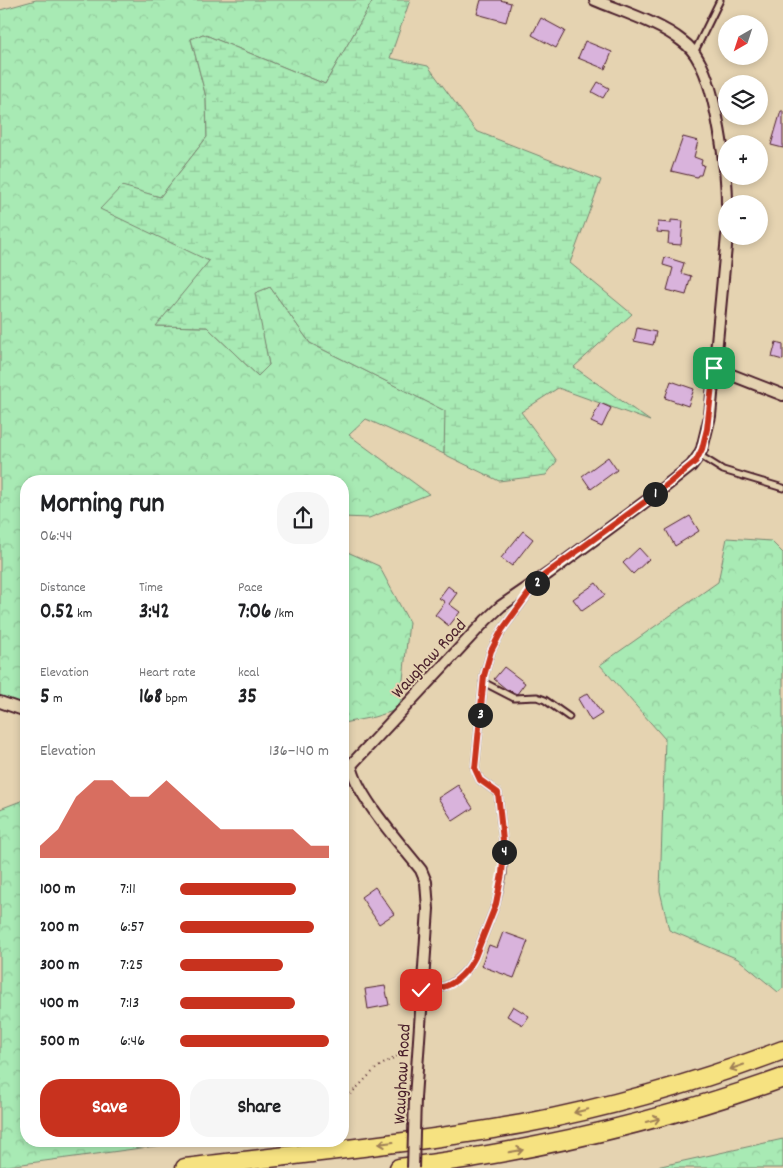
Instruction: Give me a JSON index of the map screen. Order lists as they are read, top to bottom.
{
  "streets": {
    "street": ["Waughaw Road"]
  },
  "north": "bottom left",
  "page": {
    "map_buttons": ["+", "−"],
    "heading": ["Morning run", "06:44"],
    "pins": [
      "1",
      "2",
      "3",
      "4"
    ],
    "stats": [
      ["Distance", "0.52 km"],
      ["Time", "3:42"],
      ["Pace", "7:06 /km"],
      ["Elevation", "5 m"],
      ["Heart rate", "168 bpm"],
      ["kcal", "35"]
    ],
    "chart": ["Elevation", "136–140 m"],
    "list": [
      {
        "name": "100 m",
        "note": "7:11"
      },
      {
        "name": "200 m",
        "note": "6:57"
      },
      {
        "name": "300 m",
        "note": "7:25"
      },
      {
        "name": "400 m",
        "note": "7:13"
      },
      {
        "name": "500 m",
        "note": "6:46"
      }
    ],
    "buttons": ["Save", "Share"]
  }
}
